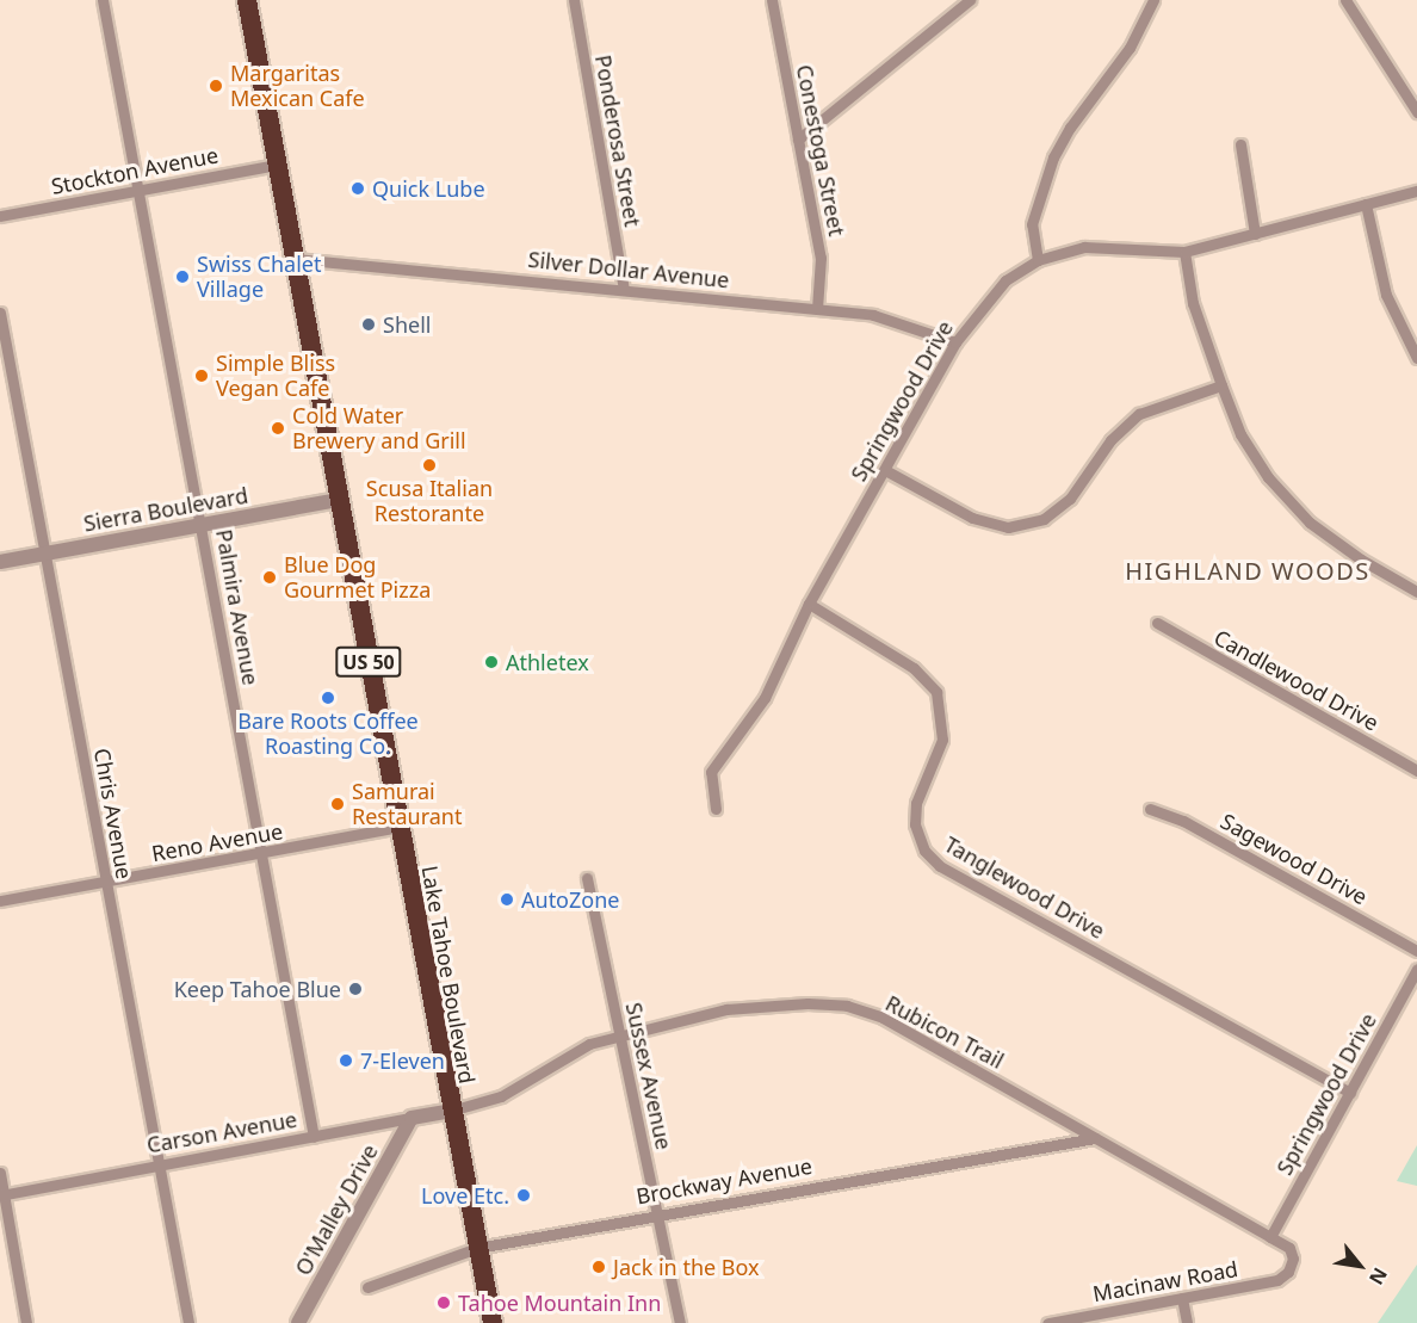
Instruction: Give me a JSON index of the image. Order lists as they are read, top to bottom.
{
  "streets": {
    "highway": ["US 50", "Lake Tahoe Boulevard"],
    "street": [
      "Ponderosa Street",
      "Conestoga Street",
      "Stockton Avenue",
      "Silver Dollar Avenue",
      "Springwood Drive",
      "Sierra Boulevard",
      "Palmira Avenue",
      "Candlewood Drive",
      "Chris Avenue",
      "Reno Avenue",
      "Sagewood Drive",
      "Tanglewood Drive",
      "Rubicon Trail",
      "Sussex Avenue",
      "Carson Avenue",
      "Brockway Avenue",
      "O'Malley Drive",
      "Macinaw Road"
    ]
  },
  "crossings": [
    ["Ponderosa Street", "Silver Dollar Avenue"],
    ["Conestoga Street", "Silver Dollar Avenue"],
    ["Stockton Avenue", "Palmira Avenue"],
    ["Stockton Avenue", "Lake Tahoe Boulevard"],
    ["Silver Dollar Avenue", "Springwood Drive"],
    ["Silver Dollar Avenue", "Lake Tahoe Boulevard"],
    ["Springwood Drive", "Tanglewood Drive"],
    ["Springwood Drive", "Rubicon Trail"],
    ["Sierra Boulevard", "Palmira Avenue"],
    ["Sierra Boulevard", "Chris Avenue"],
    ["Sierra Boulevard", "Lake Tahoe Boulevard"],
    ["Palmira Avenue", "Reno Avenue"],
    ["Palmira Avenue", "Carson Avenue"],
    ["Chris Avenue", "Reno Avenue"],
    ["Chris Avenue", "Carson Avenue"],
    ["Reno Avenue", "Lake Tahoe Boulevard"],
    ["Lake Tahoe Boulevard", "Rubicon Trail"],
    ["Lake Tahoe Boulevard", "Carson Avenue"],
    ["Lake Tahoe Boulevard", "Brockway Avenue"],
    ["Rubicon Trail", "Sussex Avenue"],
    ["Rubicon Trail", "Carson Avenue"],
    ["Rubicon Trail", "Brockway Avenue"],
    ["Rubicon Trail", "Macinaw Road"],
    ["Sussex Avenue", "Brockway Avenue"],
    ["Carson Avenue", "O'Malley Drive"]
  ],
  "districts": ["HIGHLAND WOODS"],
  "places": [
    "Margaritas Mexican Cafe",
    "Quick Lube",
    "Swiss Chalet Village",
    "Shell",
    "Simple Bliss Vegan Cafe",
    "Cold Water Brewery and Grill",
    "Scusa Italian Restorante",
    "Blue Dog Gourmet Pizza",
    "Athletex",
    "Bare Roots Coffee Roasting Co.",
    "Samurai Restaurant",
    "AutoZone",
    "Keep Tahoe Blue",
    "7-Eleven",
    "Love Etc.",
    "Jack in the Box",
    "Tahoe Mountain Inn"
  ],
  "north": "bottom right"
}
